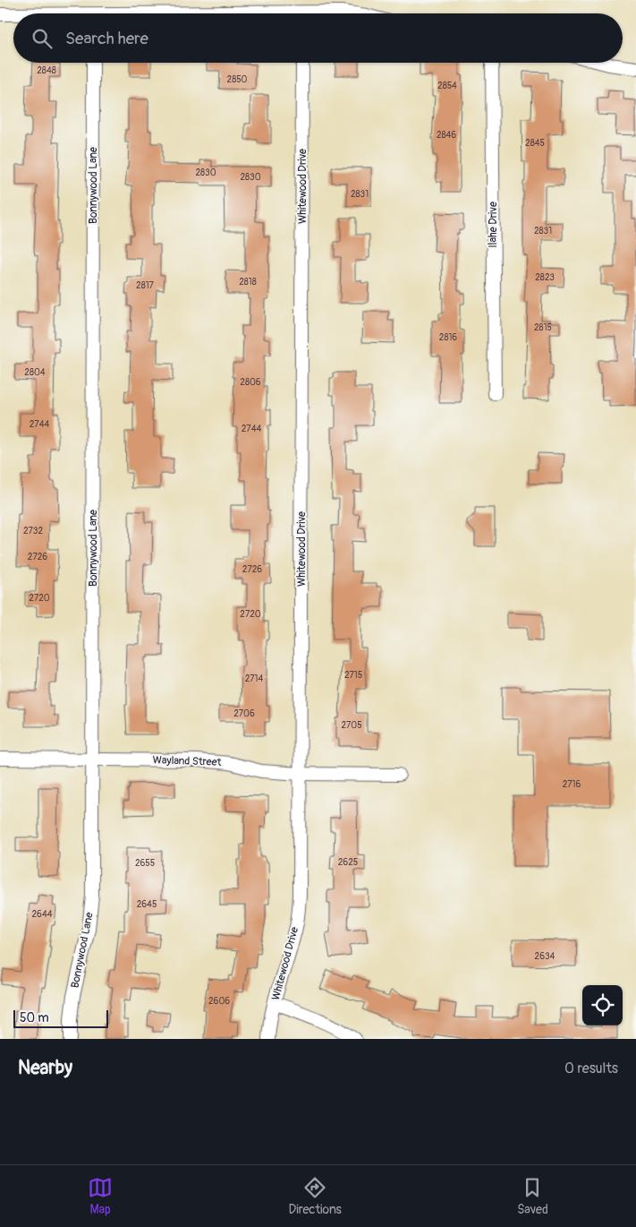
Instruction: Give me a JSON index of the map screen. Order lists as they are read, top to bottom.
{
  "streets": {
    "street": [
      "Bonnywood Lane",
      "Whitewood Drive",
      "Ilahe Drive",
      "Wayland Street"
    ]
  },
  "crossings": [
    ["Bonnywood Lane", "Wayland Street"],
    ["Whitewood Drive", "Wayland Street"]
  ],
  "house_numbers": [
    "2848",
    "2850",
    "2854",
    "2846",
    "2845",
    "2830",
    "2830",
    "2831",
    "2831",
    "2823",
    "2818",
    "2817",
    "2815",
    "2816",
    "2804",
    "2806",
    "2744",
    "2744",
    "2732",
    "2726",
    "2726",
    "2720",
    "2720",
    "2715",
    "2714",
    "2706",
    "2705",
    "2716",
    "2625",
    "2655",
    "2645",
    "2644",
    "2634",
    "2606"
  ],
  "scale_bar": "50 m",
  "page": {
    "search": "Search here",
    "scale": "50 m",
    "heading": ["Nearby", "0 results"],
    "nav": ["Map", "Directions", "Saved"]
  }
}
